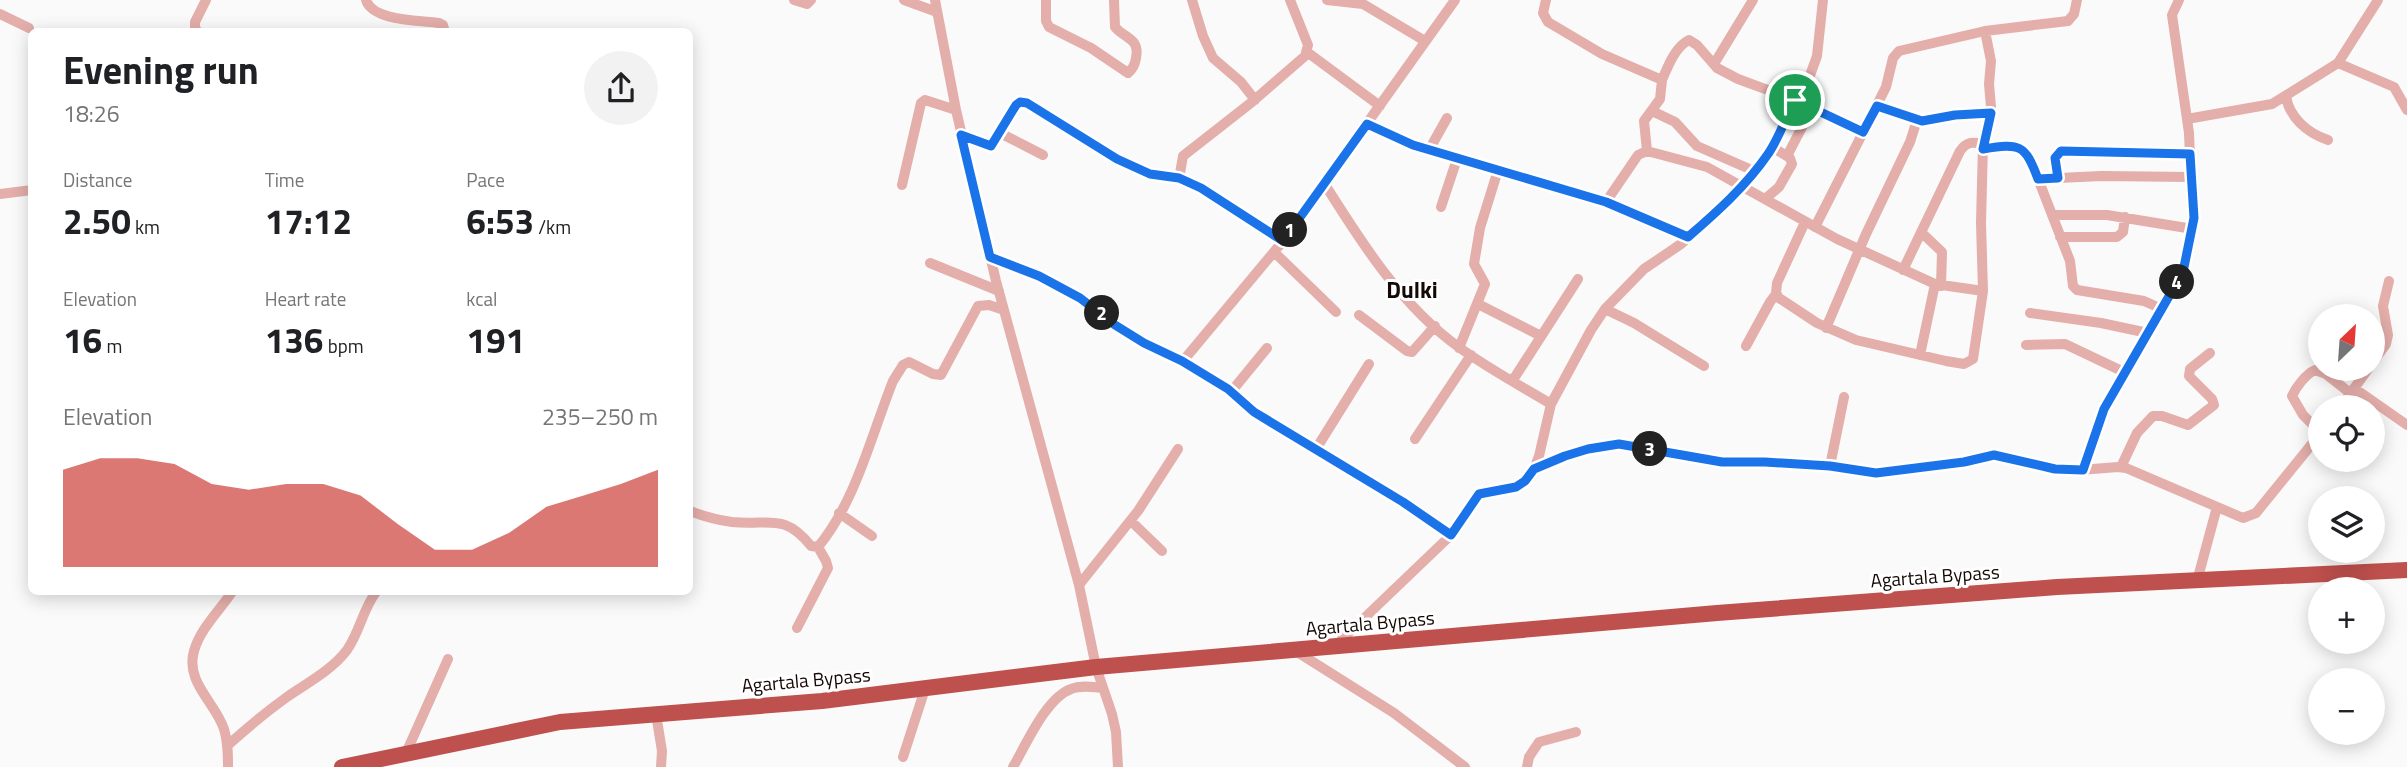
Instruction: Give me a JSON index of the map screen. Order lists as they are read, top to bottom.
{
  "streets": {
    "highway": ["Agartala Bypass"]
  },
  "districts": ["Dulki"],
  "north": "top right",
  "page": {
    "heading": ["Evening run", "18:26"],
    "stats": [
      ["Distance", "2.50 km"],
      ["Time", "17:12"],
      ["Pace", "6:53 /km"],
      ["Elevation", "16 m"],
      ["Heart rate", "136 bpm"],
      ["kcal", "191"]
    ],
    "pins": [
      "1",
      "4",
      "2",
      "3"
    ],
    "map_buttons": ["+", "−"],
    "chart": ["Elevation", "235–250 m"]
  }
}
